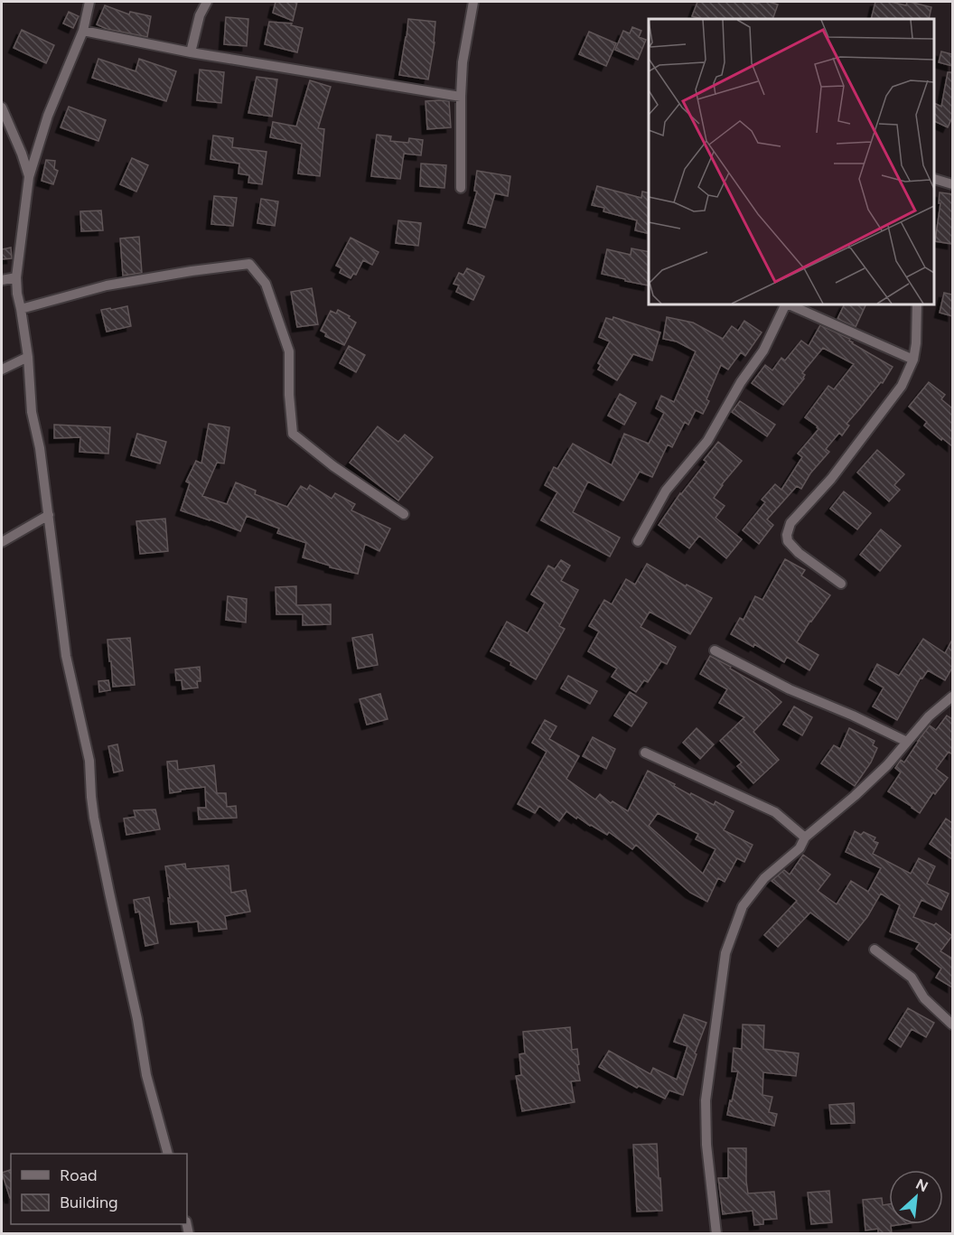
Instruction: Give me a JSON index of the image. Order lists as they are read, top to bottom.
{
  "legend": ["Road", "Building"],
  "north": "top right"
}
